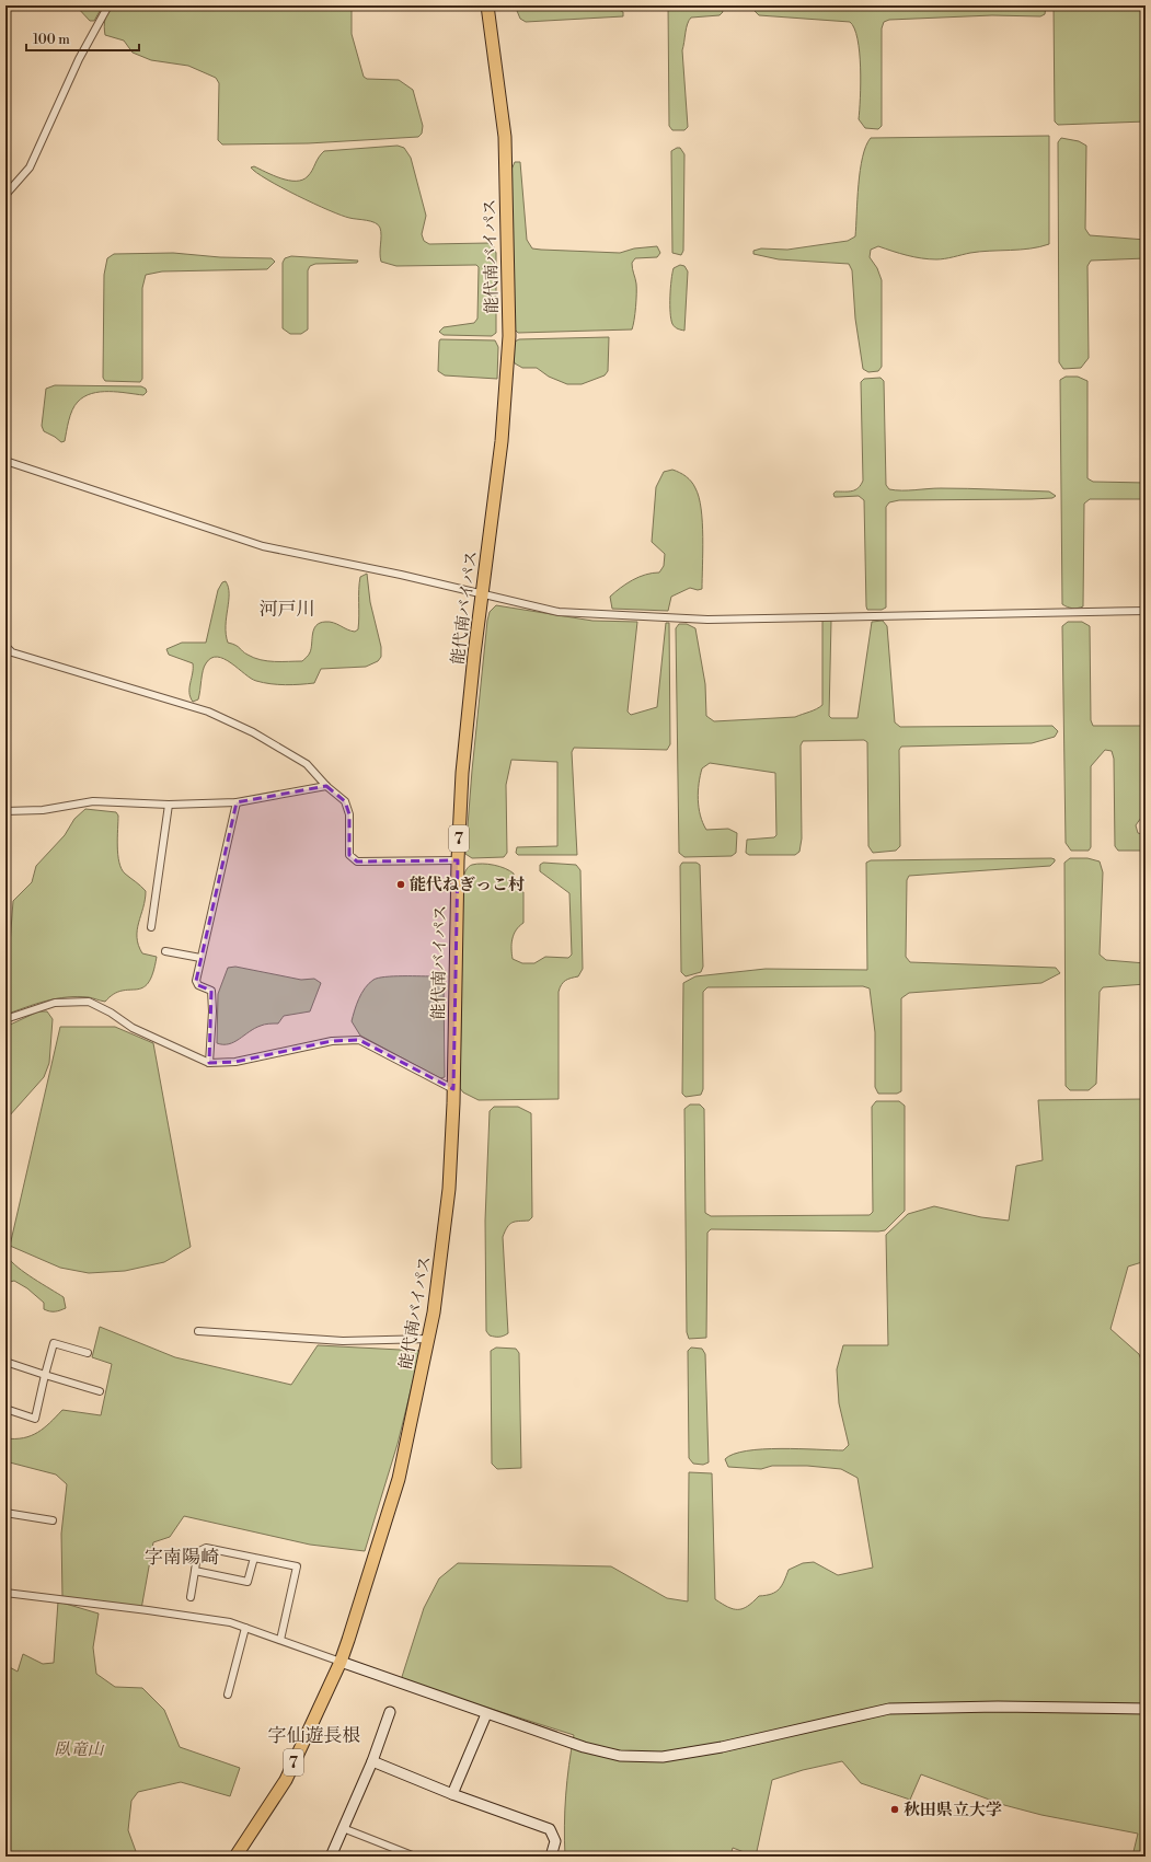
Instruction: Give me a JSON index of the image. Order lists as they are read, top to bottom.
{
  "streets": {
    "highway": ["能代南バイパス", "7"]
  },
  "districts": ["河戸川", "字南陽崎", "字仙遊長根"],
  "parks": ["臥竜山"],
  "places": ["能代ねぎっこ村", "秋田県立大学"],
  "scale_bar": "100 m"
}
